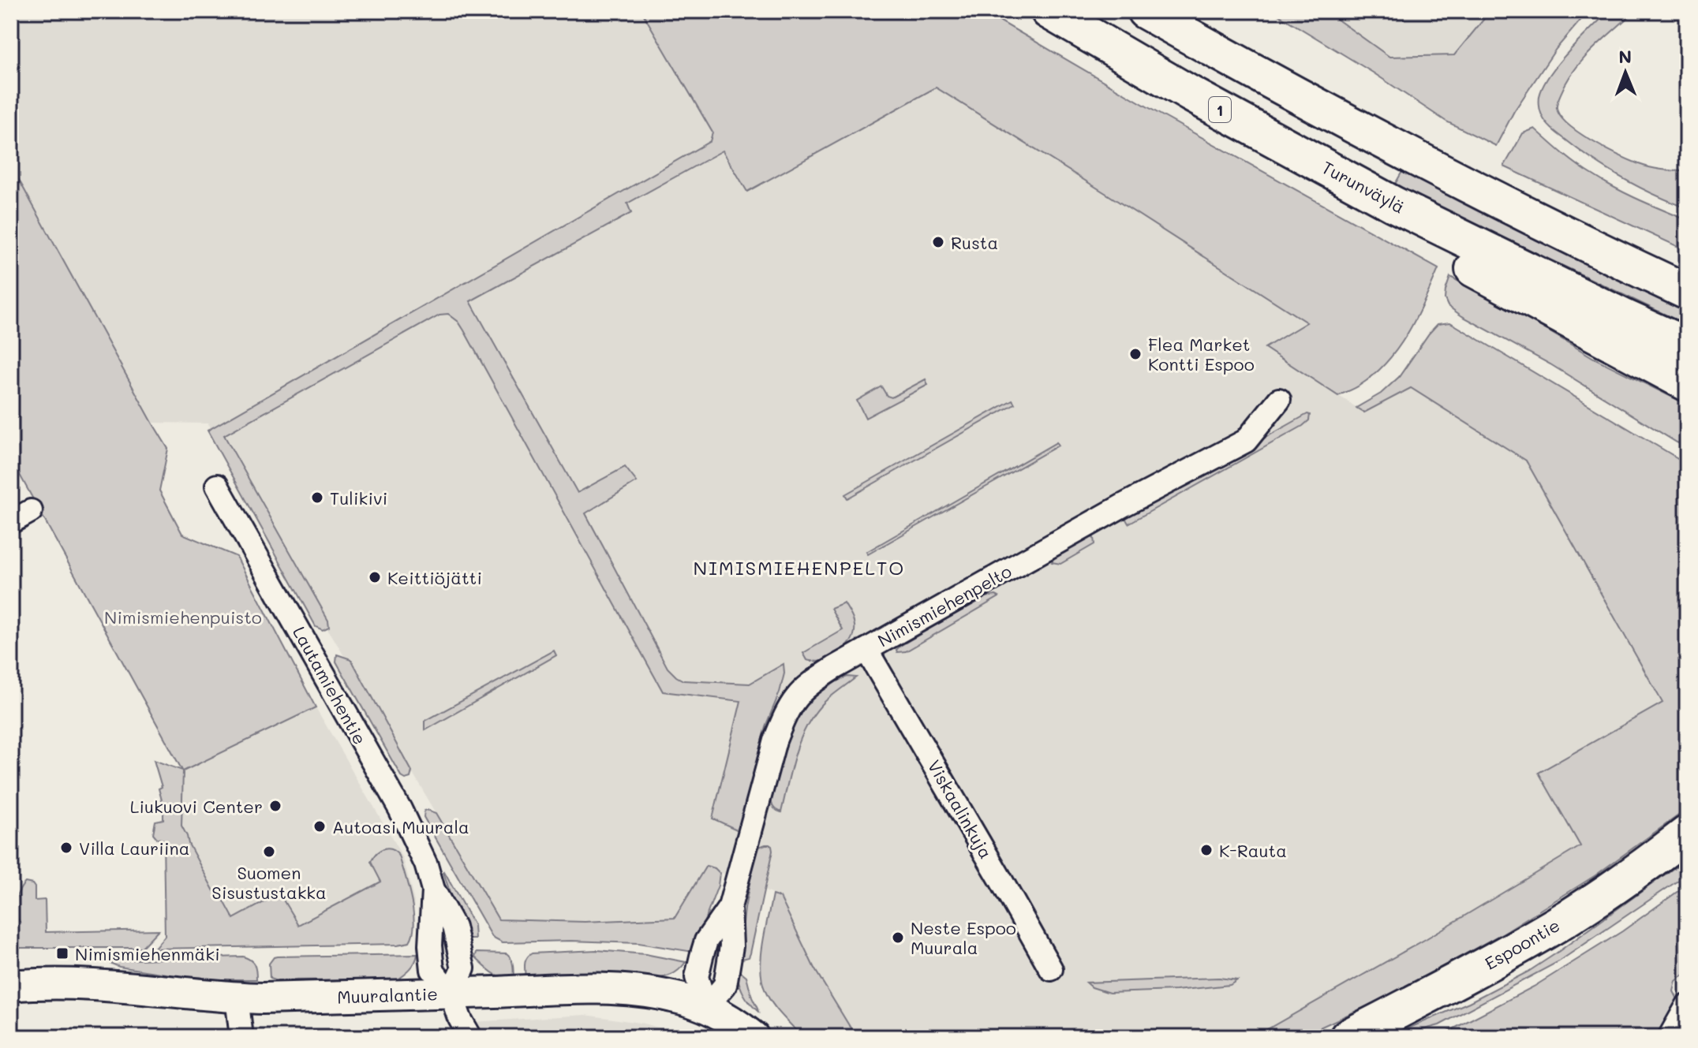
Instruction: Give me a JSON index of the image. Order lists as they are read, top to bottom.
{
  "streets": {
    "main road": ["1", "Turunväylä", "Espoontie"],
    "street": [
      "Nimismiehenpelto",
      "Lautamiehentie",
      "Viskaalinkuja",
      "Muuralantie"
    ]
  },
  "crossings": [
    ["Nimismiehenpelto", "Viskaalinkuja"],
    ["Nimismiehenpelto", "Muuralantie"],
    ["Lautamiehentie", "Muuralantie"]
  ],
  "districts": ["NIMISMIEHENPELTO"],
  "parks": ["Nimismiehenpuisto"],
  "places": {
    "other": [
      "Rusta",
      "Flea Market Kontti Espoo",
      "Tulikivi",
      "Keittiöjätti",
      "Liukuovi Center",
      "Autoasi Muurala",
      "Villa Lauriina",
      "K-Rauta",
      "Suomen Sisustustakka",
      "Neste Espoo Muurala"
    ],
    "transit": ["Nimismiehenmäki"]
  },
  "north": "top"
}
